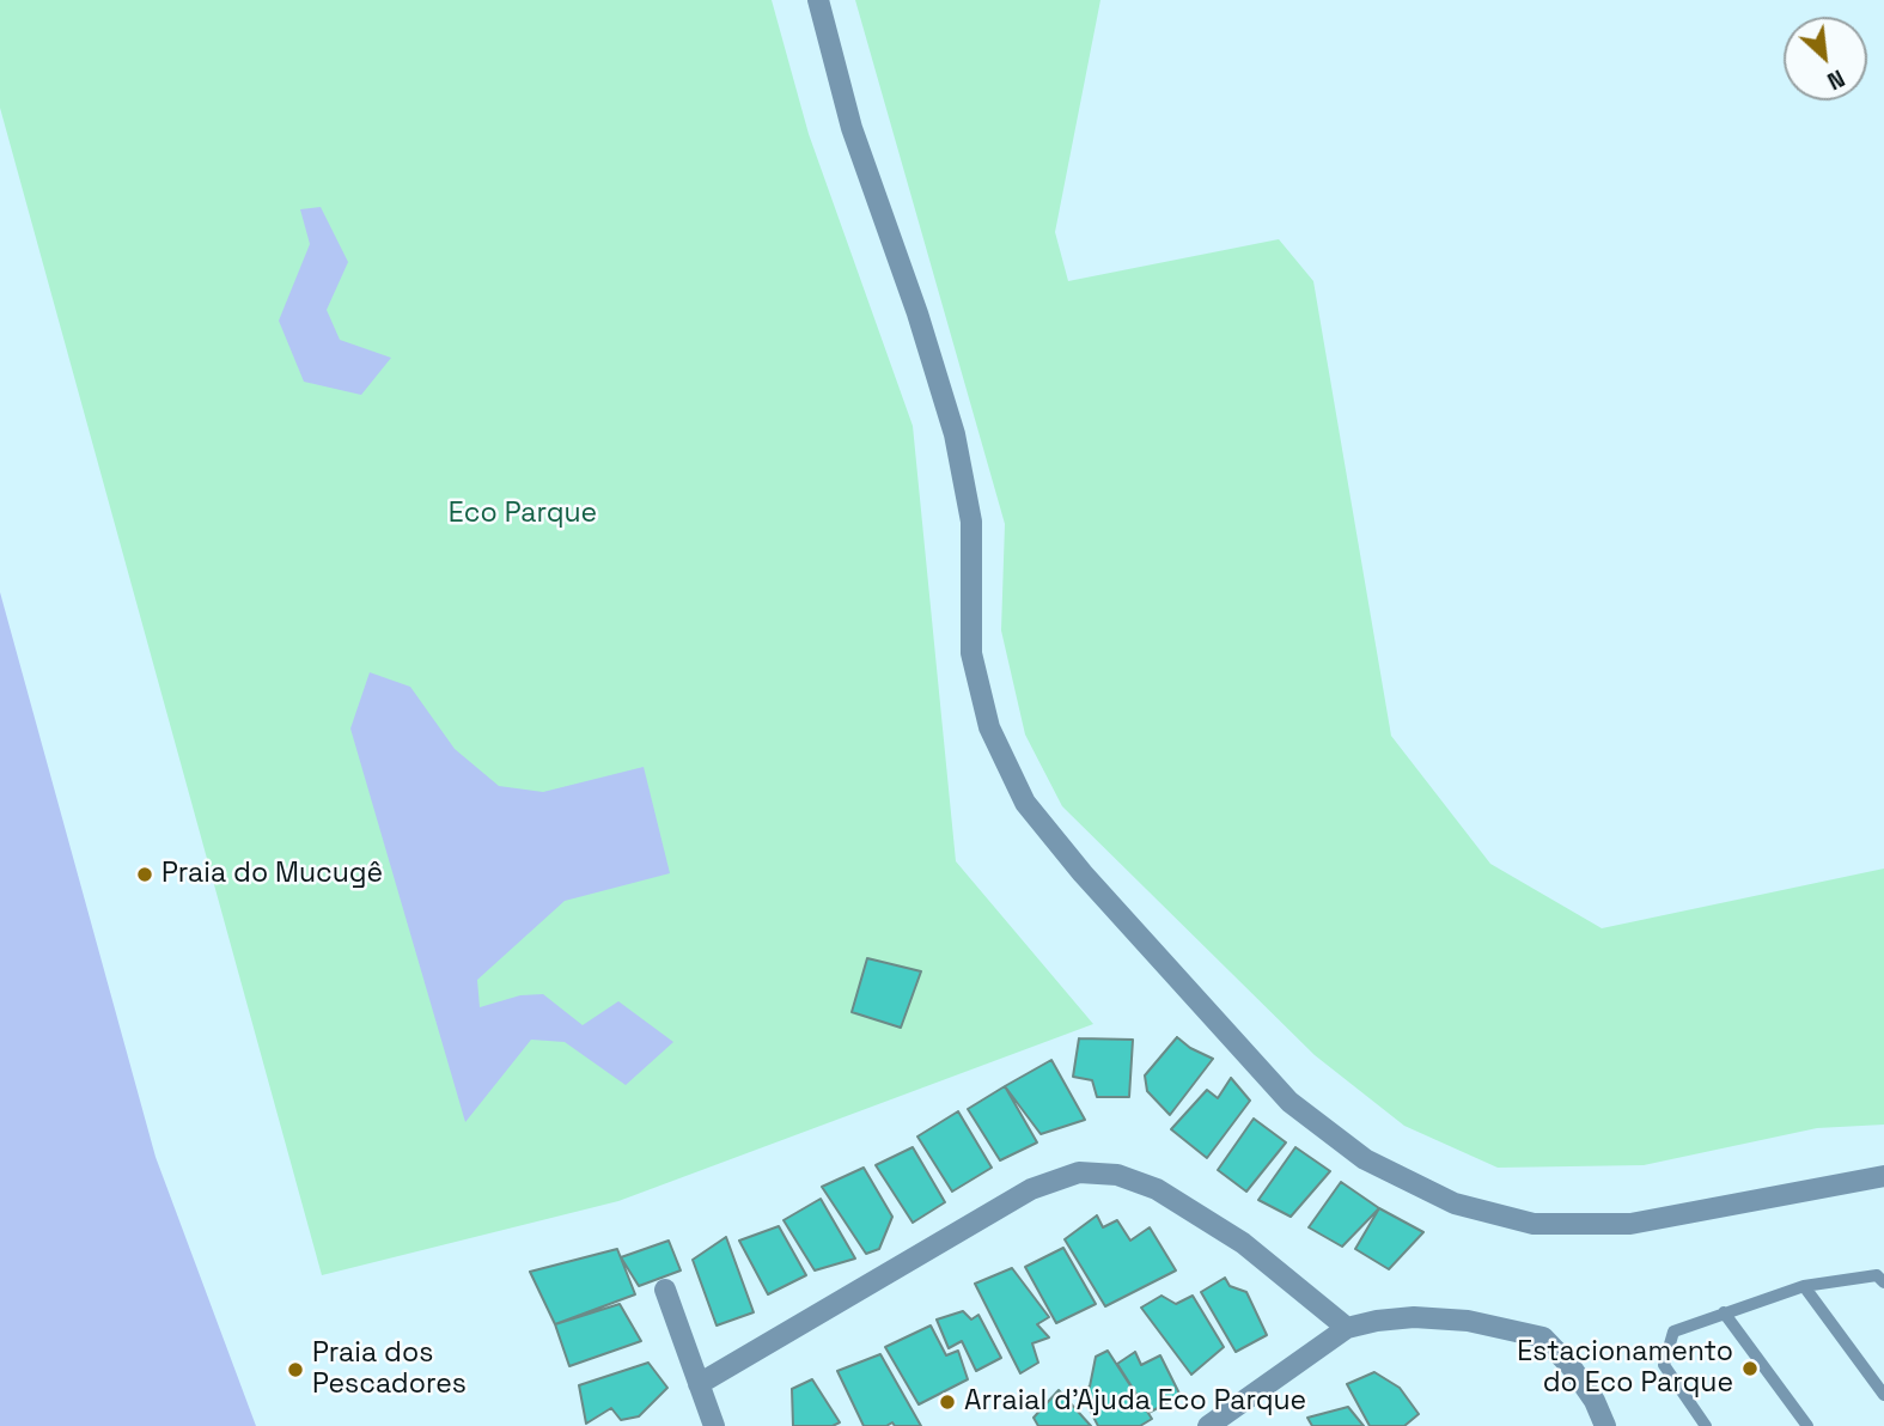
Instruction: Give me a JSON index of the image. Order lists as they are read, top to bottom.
{
  "parks": ["Eco Parque"],
  "places": [
    "Praia do Mucugê",
    "Estacionamento do Eco Parque",
    "Praia dos Pescadores",
    "Arraial d'Ajuda Eco Parque"
  ],
  "north": "bottom right"
}
